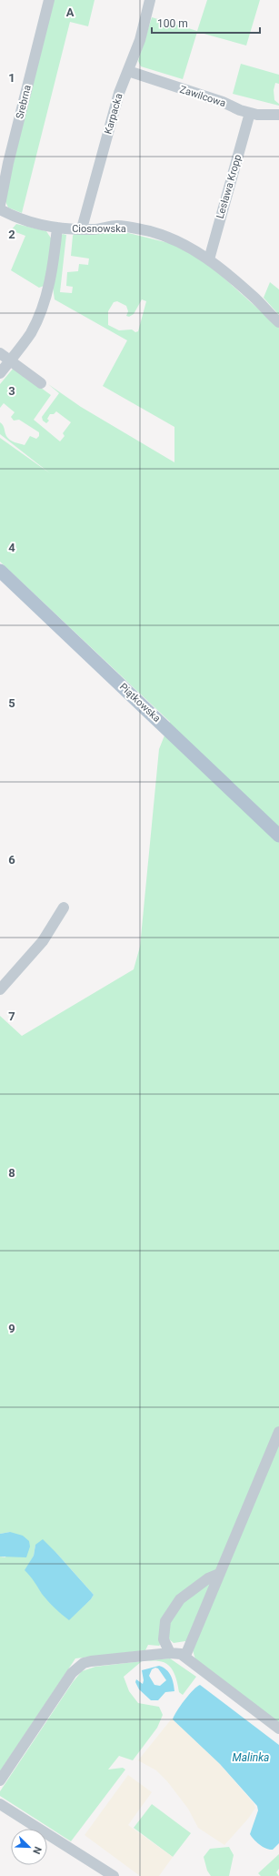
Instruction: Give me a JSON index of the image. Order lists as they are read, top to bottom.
{
  "streets": {
    "main road": ["Piątkowska"],
    "street": [
      "Zawilcowa",
      "Srebrna",
      "Karpacka",
      "Lesława Kropp",
      "Ciosnowska"
    ]
  },
  "crossings": [
    ["Zawilcowa", "Karpacka"],
    ["Zawilcowa", "Lesława Kropp"],
    ["Karpacka", "Ciosnowska"],
    ["Lesława Kropp", "Ciosnowska"]
  ],
  "water": ["Malinka"],
  "scale_bar": "100 m",
  "north": "bottom right",
  "grid": {
    "columns": ["A"],
    "rows": [
      "1",
      "2",
      "3",
      "4",
      "5",
      "6",
      "7",
      "8",
      "9"
    ]
  }
}
